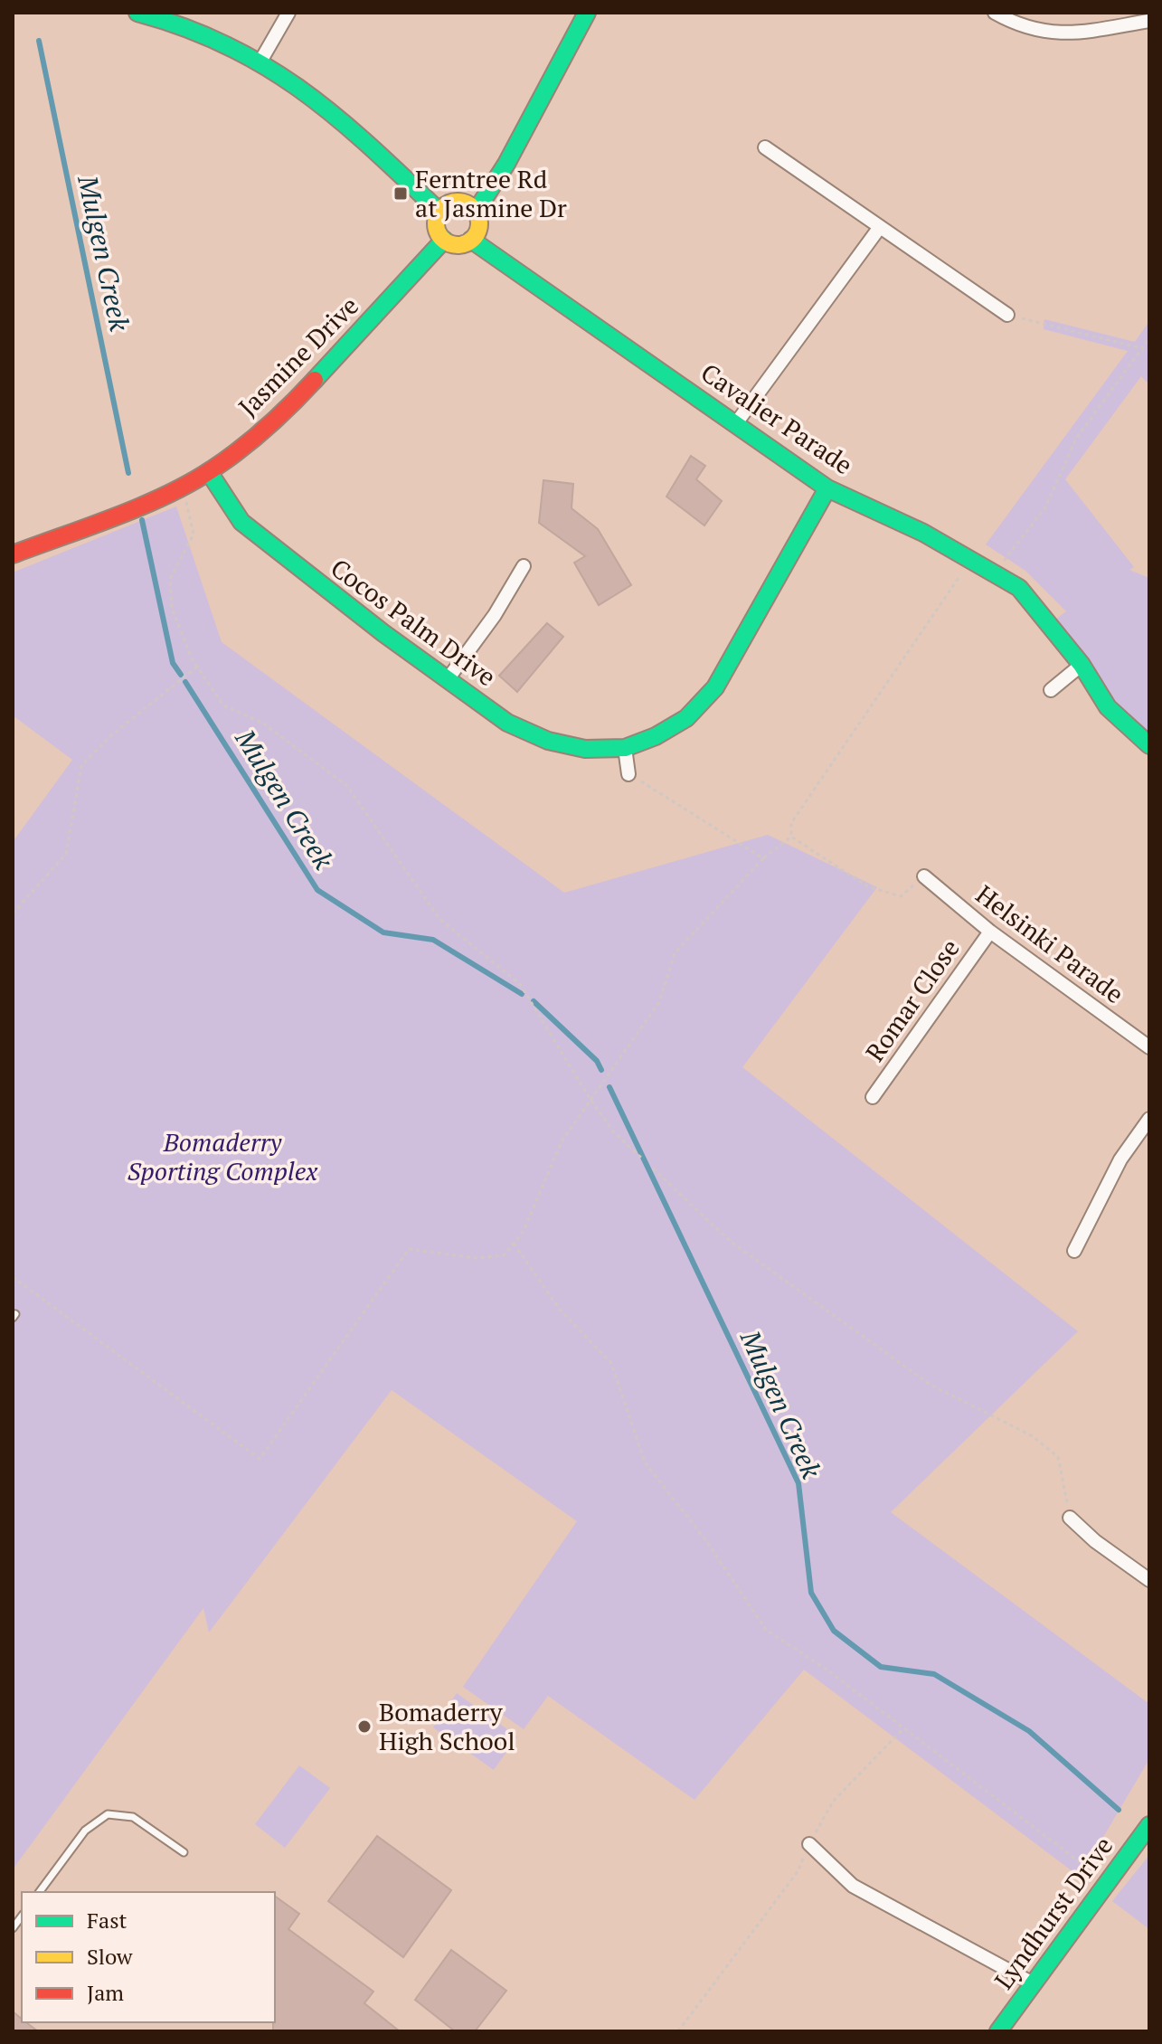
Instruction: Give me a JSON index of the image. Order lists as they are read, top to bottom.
{
  "streets": {
    "street": [
      "Jasmine Drive",
      "Cavalier Parade",
      "Cocos Palm Drive",
      "Helsinki Parade",
      "Romar Close",
      "Lyndhurst Drive"
    ]
  },
  "crossings": [
    ["Jasmine Drive", "Cavalier Parade"],
    ["Jasmine Drive", "Cocos Palm Drive"],
    ["Cavalier Parade", "Cocos Palm Drive"],
    ["Helsinki Parade", "Romar Close"]
  ],
  "water": ["Mulgen Creek"],
  "parks": ["Bomaderry Sporting Complex"],
  "places": {
    "transit": ["Ferntree Rd at Jasmine Dr"],
    "other": ["Bomaderry High School"]
  },
  "legend": ["Fast", "Slow", "Jam"]
}
